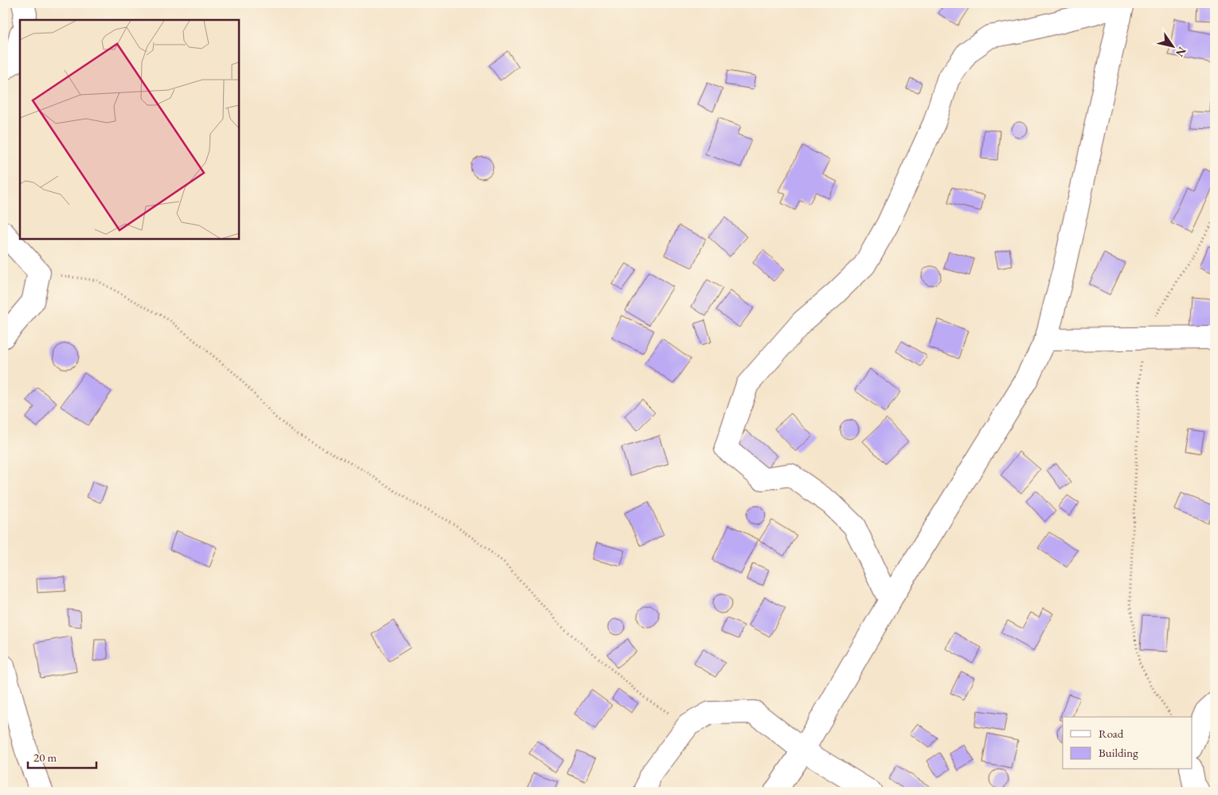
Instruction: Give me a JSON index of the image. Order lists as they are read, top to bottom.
{
  "legend": ["Road", "Building"],
  "scale_bar": "20 m",
  "north": "bottom right"
}
